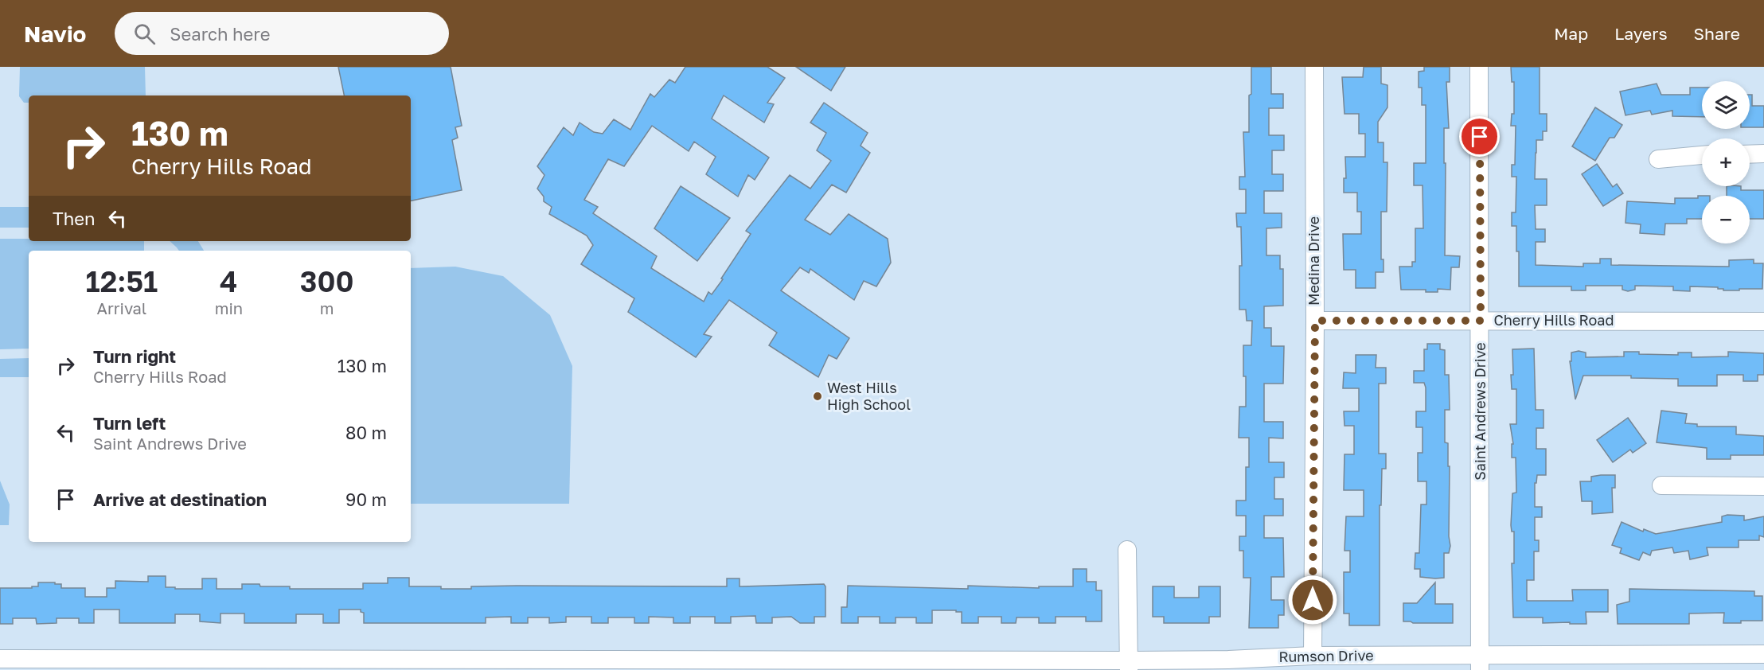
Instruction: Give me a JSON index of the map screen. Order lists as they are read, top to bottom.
{
  "streets": {
    "street": [
      "Medina Drive",
      "Cherry Hills Road",
      "Saint Andrews Drive",
      "Rumson Drive"
    ]
  },
  "crossings": [
    ["Medina Drive", "Cherry Hills Road"],
    ["Medina Drive", "Rumson Drive"],
    ["Cherry Hills Road", "Saint Andrews Drive"],
    ["Saint Andrews Drive", "Rumson Drive"]
  ],
  "places": ["West Hills High School"],
  "page": {
    "header": "Navio",
    "search": "Search here",
    "nav": ["Map", "Layers", "Share"],
    "map_buttons": ["+", "−"],
    "turn": ["130 m", "Cherry Hills Road"],
    "then": "Then",
    "eta": [
      "12:51",
      "Arrival",
      "4",
      "min",
      "300",
      "m"
    ],
    "list": [
      {
        "name": "Turn right",
        "note": "Cherry Hills Road",
        "value": "130 m"
      },
      {
        "name": "Turn left",
        "note": "Saint Andrews Drive",
        "value": "80 m"
      },
      {
        "name": "Arrive at destination",
        "value": "90 m"
      }
    ]
  }
}
